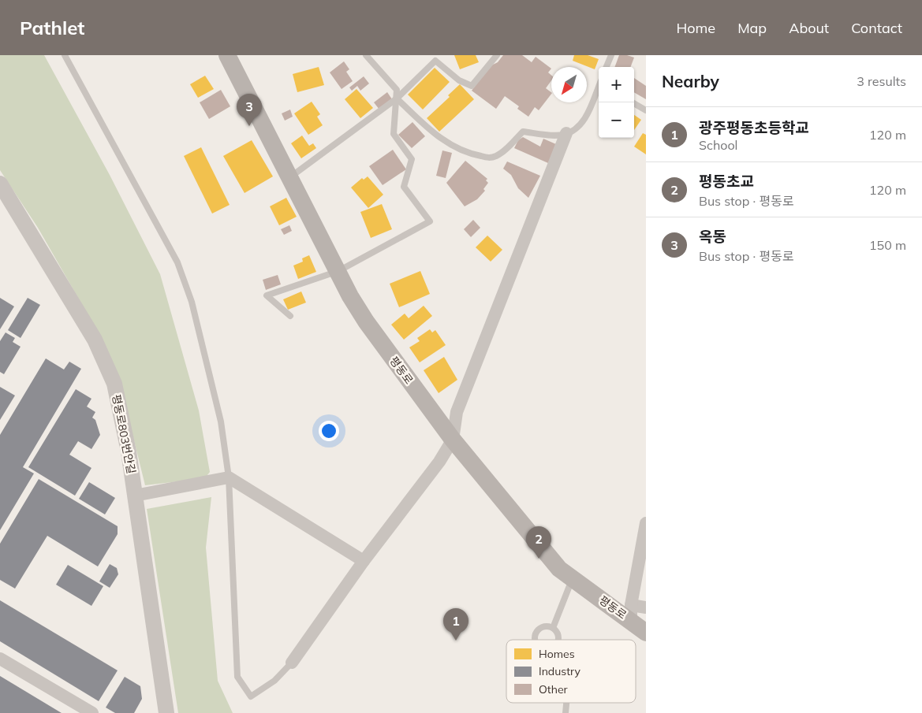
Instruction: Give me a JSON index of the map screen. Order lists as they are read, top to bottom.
{
  "streets": {
    "main road": ["평동로"],
    "street": ["평동로803번안길"]
  },
  "legend": ["Homes", "Industry", "Other"],
  "north": "bottom left",
  "page": {
    "header": "Pathlet",
    "nav": [
      "Home",
      "Map",
      "About",
      "Contact"
    ],
    "heading": ["Nearby", "3 results"],
    "map_buttons": ["+", "−"],
    "pins": ["3", "2", "1"],
    "list": [
      {
        "mark": "1",
        "name": "광주평동초등학교",
        "note": "School",
        "value": "120 m"
      },
      {
        "mark": "2",
        "name": "평동초교",
        "note": "Bus stop · 평동로",
        "value": "120 m"
      },
      {
        "mark": "3",
        "name": "옥동",
        "note": "Bus stop · 평동로",
        "value": "150 m"
      }
    ]
  }
}
